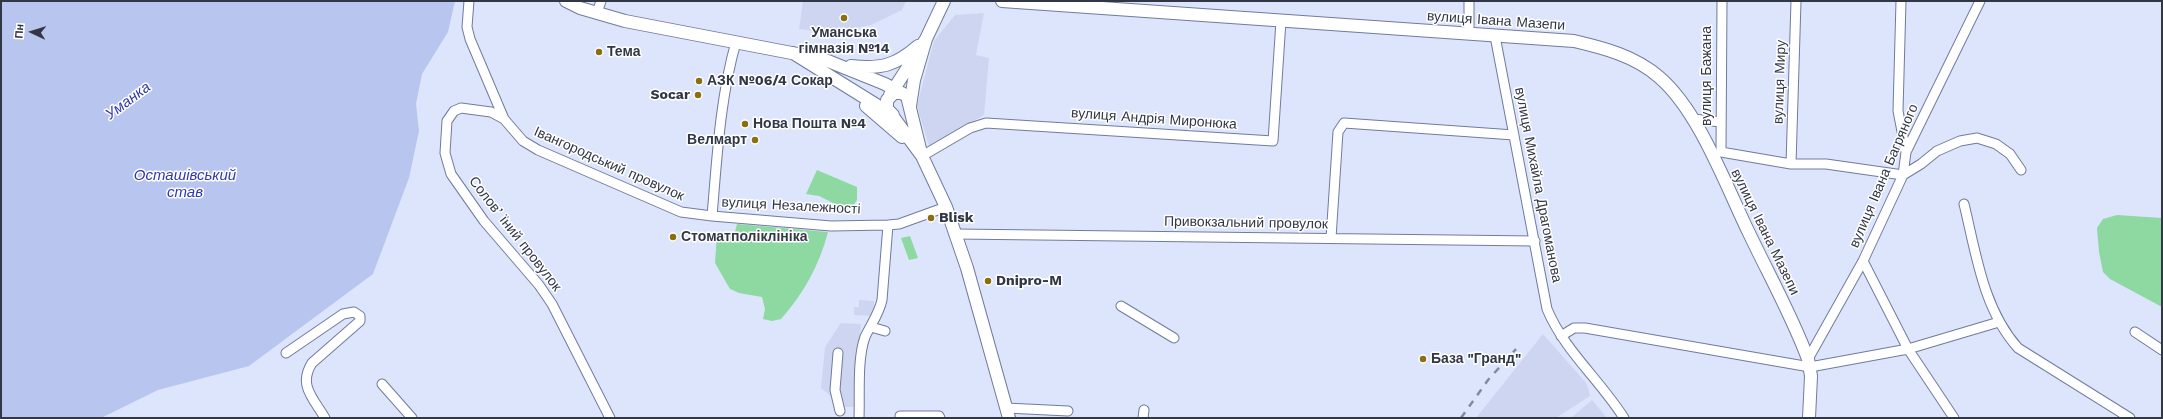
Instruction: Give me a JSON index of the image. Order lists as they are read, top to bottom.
{
  "streets": {
    "main road": ["вулиця Івана Мазепи"],
    "street": [
      "вулиця Бажана",
      "вулиця Миру",
      "вулиця Андрія Миронюка",
      "Івангородський провулок",
      "вулиця Івана Багряного",
      "вулиця Михайла Драгоманова",
      "вулиця Незалежності",
      "Привокзальний провулок",
      "Соловʼїний провулок"
    ]
  },
  "crossings": [
    ["вулиця Івана Мазепи", "вулиця Андрія Миронюка"],
    ["вулиця Івана Мазепи", "вулиця Івана Багряного"],
    ["вулиця Івана Мазепи", "вулиця Михайла Драгоманова"],
    ["вулиця Бажана", "вулиця Миру"],
    ["Івангородський провулок", "вулиця Незалежності"],
    ["Івангородський провулок", "Соловʼїний провулок"],
    ["вулиця Михайла Драгоманова", "Привокзальний провулок"]
  ],
  "water": ["Уманка", "Осташівський став"],
  "places": [
    "Уманська гімназія №14",
    "Тема",
    "АЗК №06/4 Сокар",
    "Socar",
    "Нова Пошта №4",
    "Велмарт",
    "Blisk",
    "Стоматполіклініка",
    "Dnipro-M",
    "База \"Гранд\""
  ],
  "north": "left"
}
